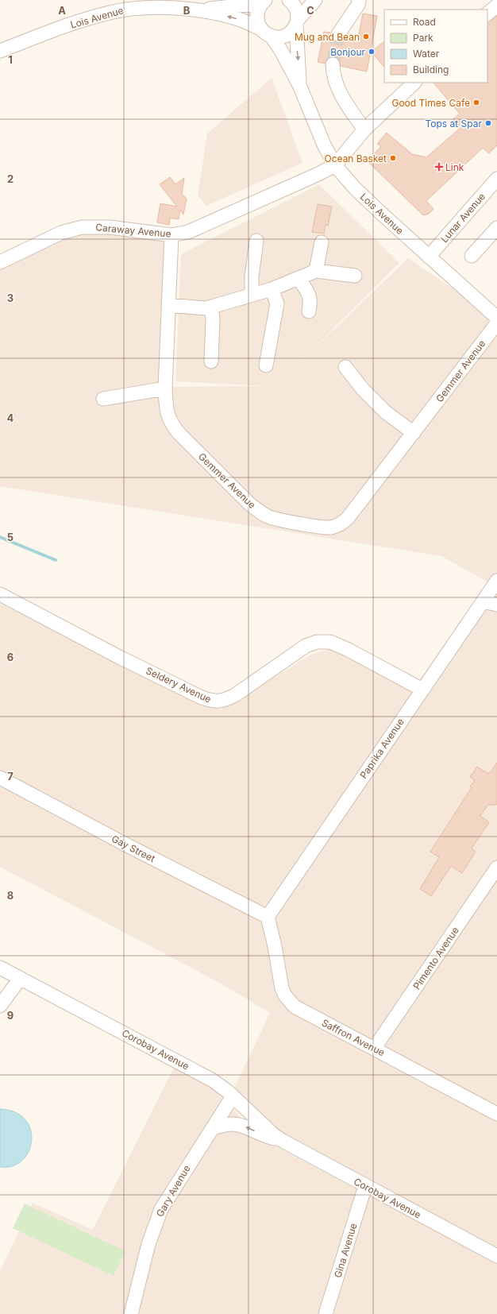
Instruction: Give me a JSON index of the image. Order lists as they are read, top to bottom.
{
  "streets": {
    "street": [
      "Lois Avenue",
      "Lunar Avenue",
      "Caraway Avenue",
      "Gemmer Avenue",
      "Seldery Avenue",
      "Paprika Avenue",
      "Gay Street",
      "Pimento Avenue",
      "Saffron Avenue",
      "Corobay Avenue",
      "Gary Avenue",
      "Gina Avenue"
    ]
  },
  "crossings": [
    ["Lois Avenue", "Lunar Avenue"],
    ["Lois Avenue", "Caraway Avenue"],
    ["Caraway Avenue", "Gemmer Avenue"],
    ["Seldery Avenue", "Paprika Avenue"],
    ["Paprika Avenue", "Gay Street"],
    ["Paprika Avenue", "Saffron Avenue"],
    ["Gay Street", "Saffron Avenue"],
    ["Pimento Avenue", "Saffron Avenue"],
    ["Corobay Avenue", "Gary Avenue"],
    ["Corobay Avenue", "Gina Avenue"]
  ],
  "places": {
    "other": [
      "Mug and Bean",
      "Bonjour",
      "Good Times Cafe",
      "Tops at Spar",
      "Ocean Basket"
    ],
    "health": ["Link"]
  },
  "legend": [
    "Road",
    "Park",
    "Water",
    "Building"
  ],
  "grid": {
    "columns": ["A", "B", "C"],
    "rows": [
      "1",
      "2",
      "3",
      "4",
      "5",
      "6",
      "7",
      "8",
      "9"
    ]
  }
}
